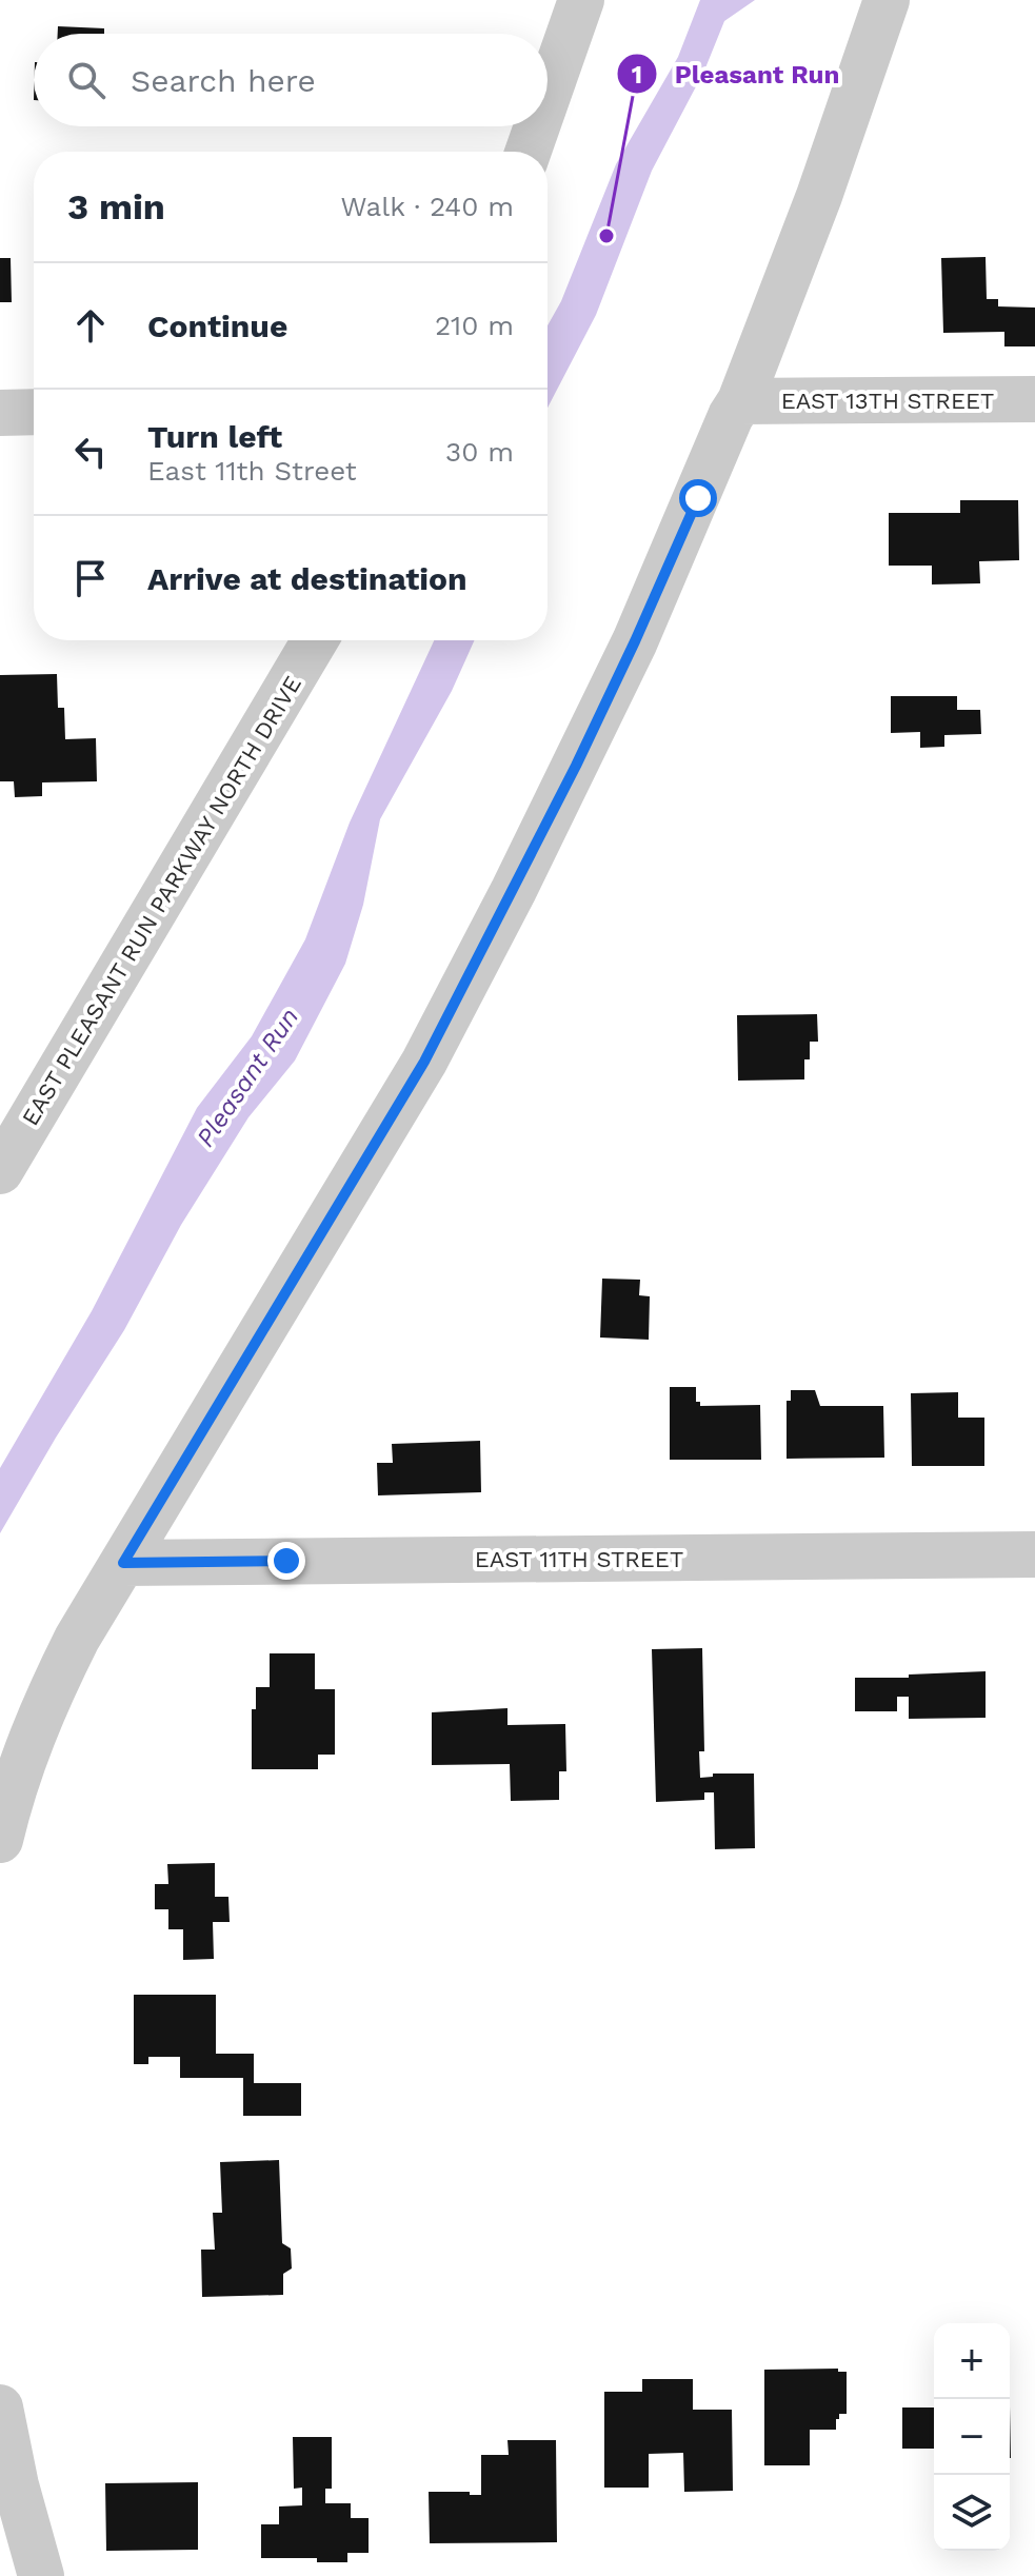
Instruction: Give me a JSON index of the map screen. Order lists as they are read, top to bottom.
{
  "streets": {
    "street": ["EAST 13TH STREET", "EAST PLEASANT RUN PARKWAY NORTH DRIVE", "EAST 11TH STREET"]
  },
  "water": ["Pleasant Run"],
  "places": ["Pleasant Run"],
  "page": {
    "search": "Search here",
    "heading": ["3 min", "Walk · 240 m"],
    "list": [
      ["Continue", "210 m"],
      ["Turn left", "East 11th Street", "30 m"],
      "Arrive at destination"
    ],
    "map_buttons": ["+", "−"]
  }
}
